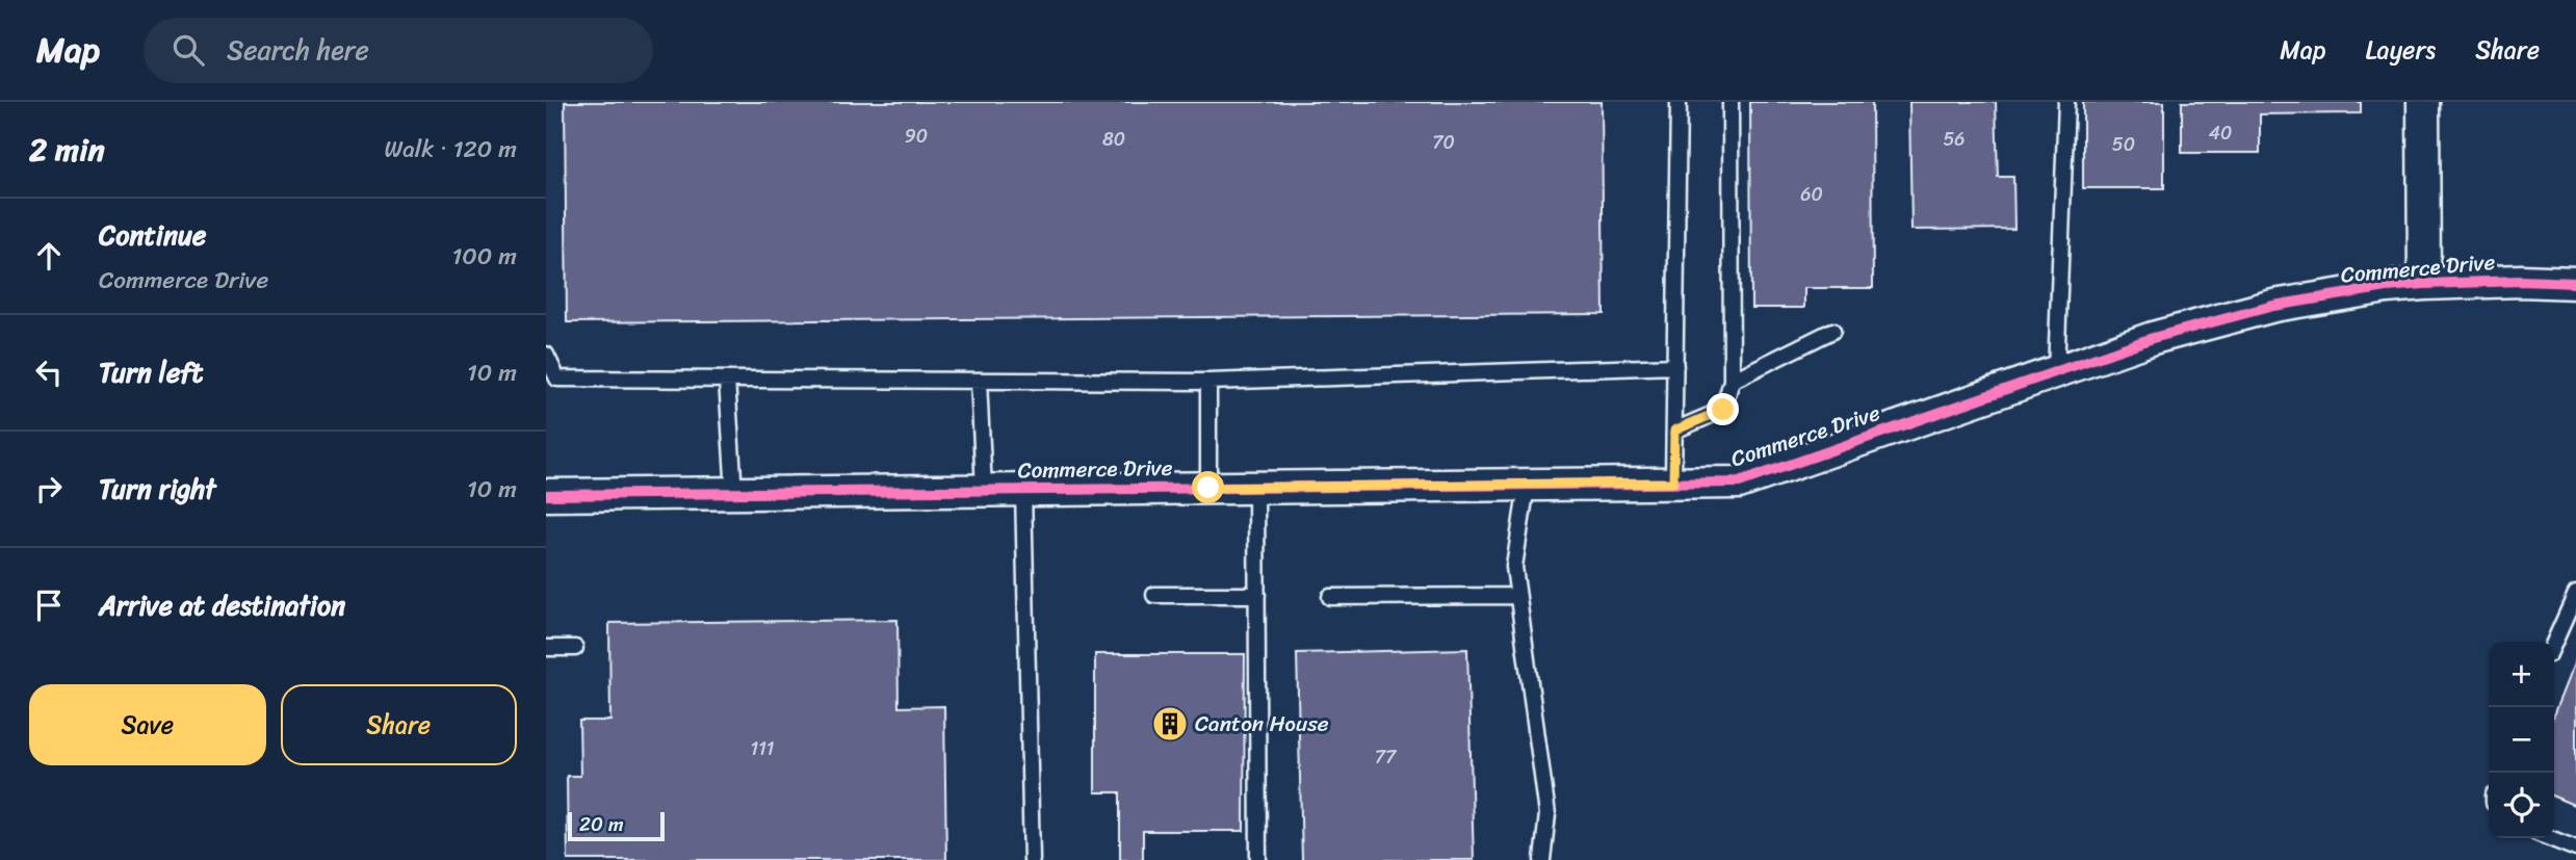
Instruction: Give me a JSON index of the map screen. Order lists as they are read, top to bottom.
{
  "streets": {
    "street": ["Commerce Drive"]
  },
  "places": {
    "building": ["Canton House"]
  },
  "house_numbers": [
    "40",
    "90",
    "80",
    "56",
    "70",
    "50",
    "60",
    "111",
    "77"
  ],
  "scale_bar": "20 m",
  "page": {
    "header": "Map",
    "search": "Search here",
    "nav": ["Map", "Layers", "Share"],
    "heading": ["2 min", "Walk · 120 m"],
    "list": [
      ["Continue", "Commerce Drive", "100 m"],
      ["Turn left", "10 m"],
      ["Turn right", "10 m"],
      "Arrive at destination"
    ],
    "map_buttons": ["+", "−"],
    "buttons": ["Save", "Share"],
    "scale": "20 m"
  }
}
